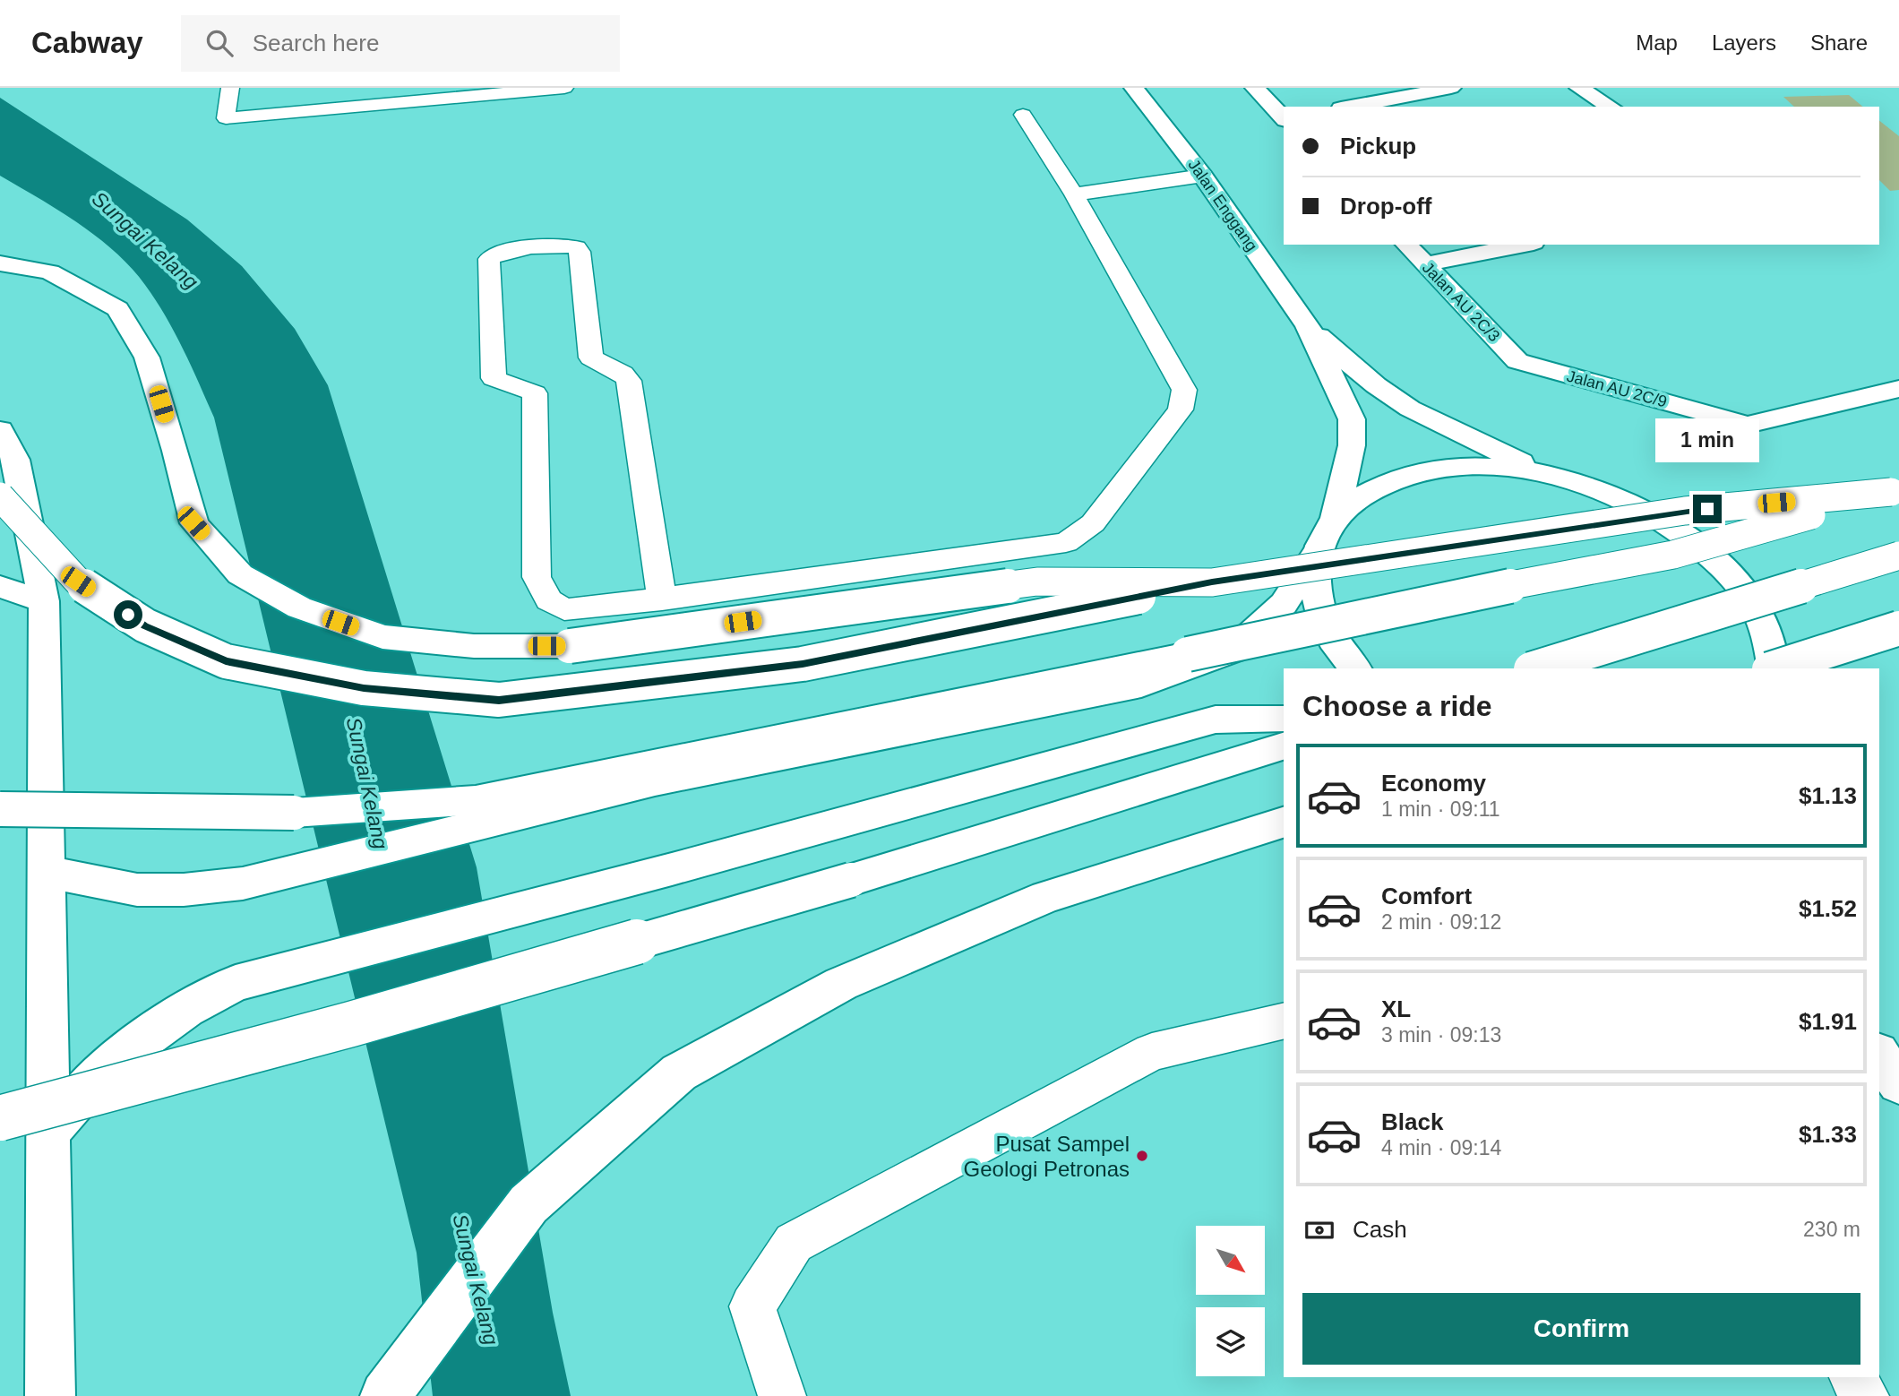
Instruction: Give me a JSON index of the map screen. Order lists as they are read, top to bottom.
{
  "streets": {
    "main road": ["Jalan Enggang", "Jalan AU 2C/3", "Jalan AU 2C/9"]
  },
  "crossings": [
    ["Jalan AU 2C/3", "Jalan AU 2C/9"]
  ],
  "water": ["Sungai Kelang"],
  "places": ["Pusat Sampel Geologi Petronas"],
  "north": "bottom right",
  "page": {
    "header": "Cabway",
    "search": "Search here",
    "nav": ["Map", "Layers", "Share"],
    "banner": ["Pickup", "Drop-off"],
    "bubble": "1 min",
    "heading": "Choose a ride",
    "list": [
      {
        "name": "Economy",
        "note": "1 min · 09:11",
        "value": "$1.13"
      },
      {
        "name": "Comfort",
        "note": "2 min · 09:12",
        "value": "$1.52"
      },
      {
        "name": "XL",
        "note": "3 min · 09:13",
        "value": "$1.91"
      },
      {
        "name": "Black",
        "note": "4 min · 09:14",
        "value": "$1.33"
      }
    ],
    "pay": ["Cash", "230 m"],
    "buttons": "Confirm"
  }
}
